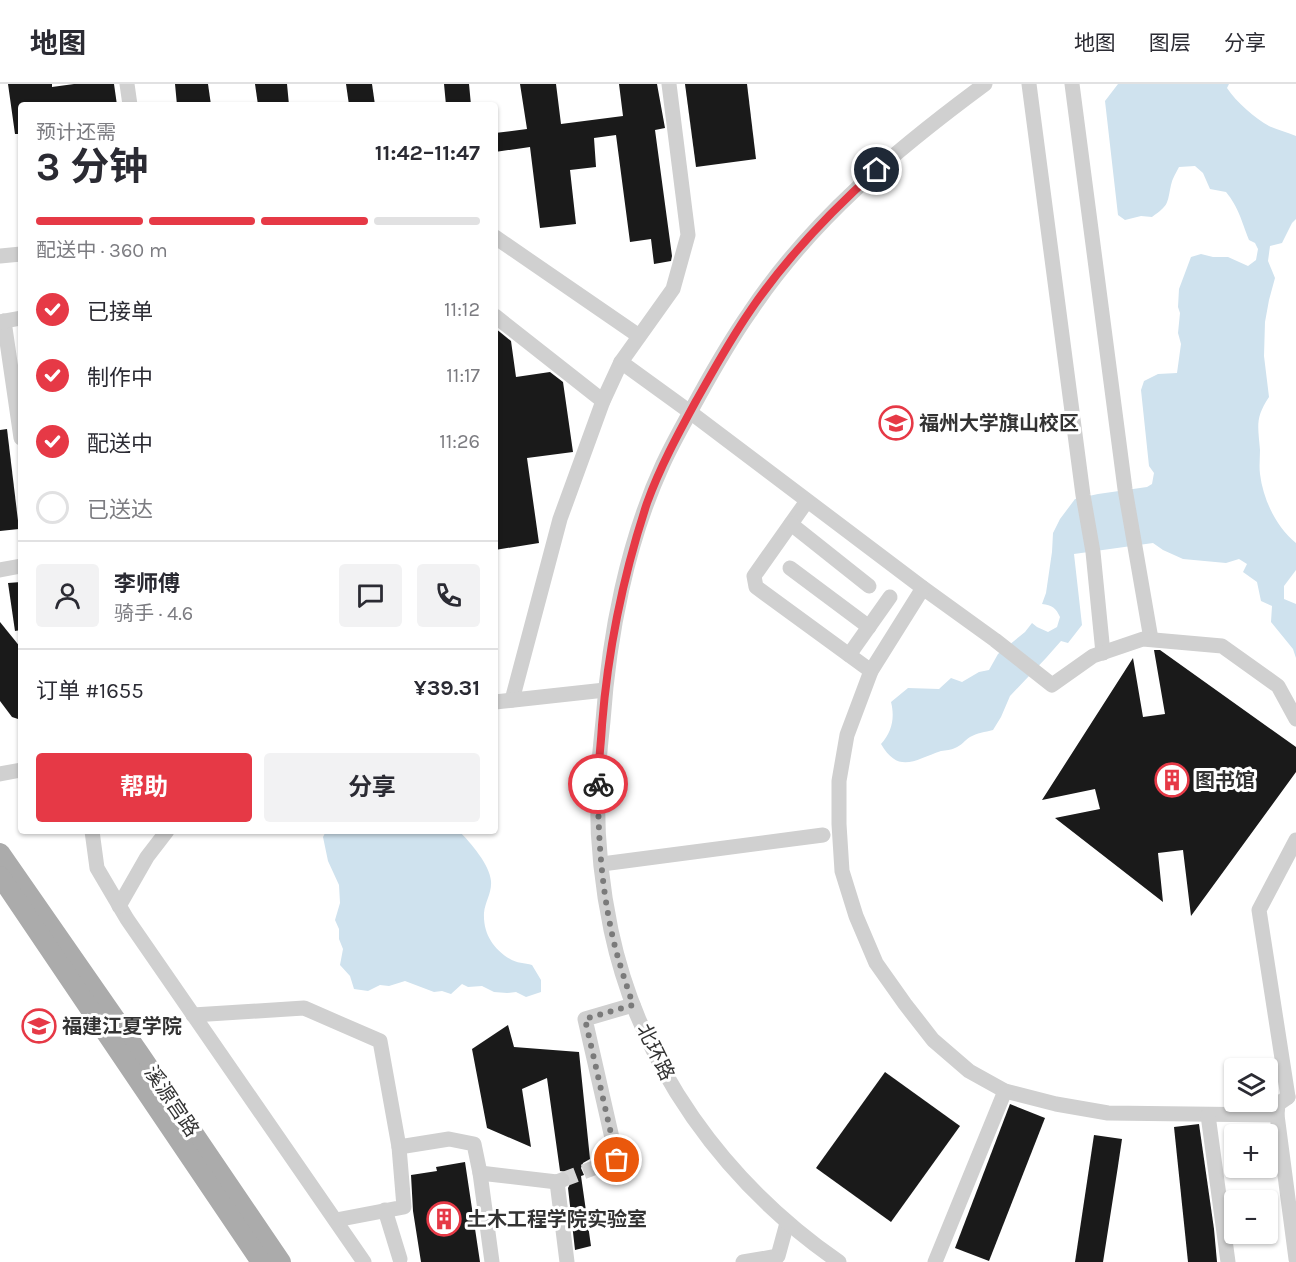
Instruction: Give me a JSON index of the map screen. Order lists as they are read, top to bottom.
{
  "streets": {
    "main road": ["溪源宫路"],
    "street": ["北环路"]
  },
  "places": {
    "school or university": ["福州大学旗山校区", "福建江夏学院"],
    "building": ["图书馆", "土木工程学院实验室"]
  },
  "page": {
    "header": "地图",
    "nav": ["地图", "图层", "分享"],
    "heading": ["3 分钟", "预计还需", "11:42–11:47"],
    "panel": [
      "李师傅",
      "骑手 · 4.6",
      "订单 #1655",
      "¥39.31"
    ],
    "bar": "配送中 · 360 m",
    "list": [
      ["已接单", "11:12"],
      ["制作中", "11:17"],
      ["配送中", "11:26"],
      "已送达"
    ],
    "buttons": ["帮助", "分享"],
    "map_buttons": ["+", "−"]
  }
}
